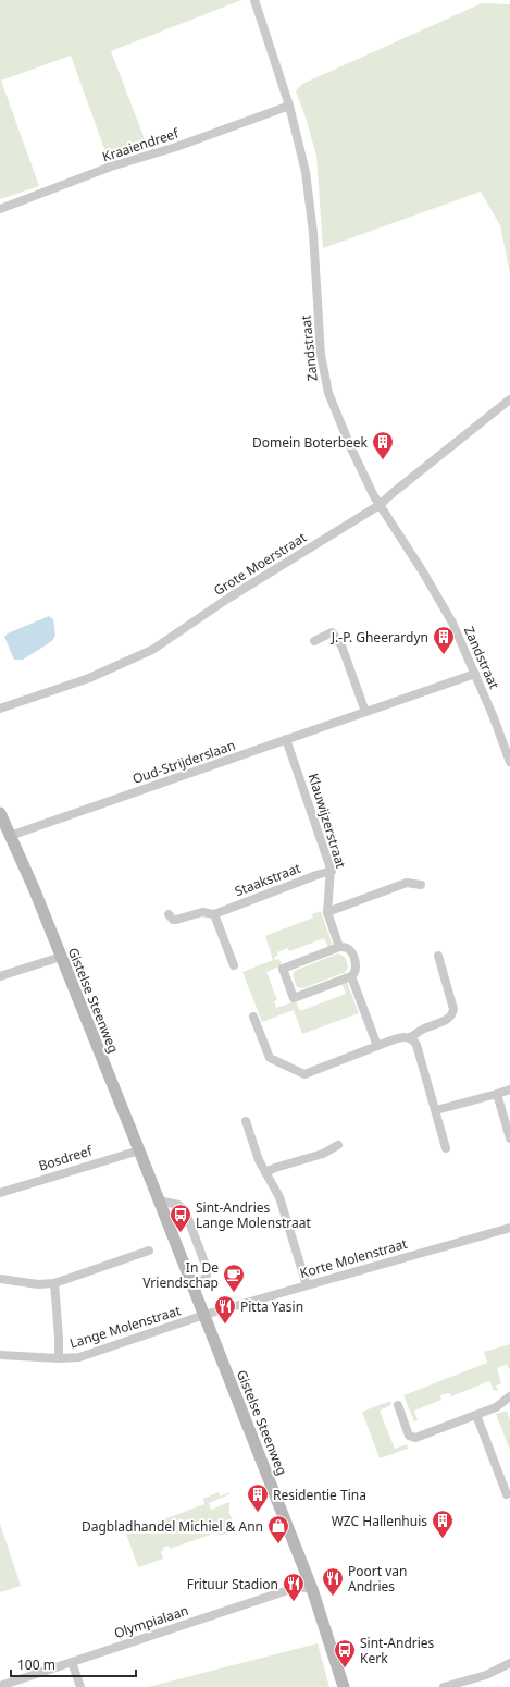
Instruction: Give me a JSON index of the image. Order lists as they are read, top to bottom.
{
  "streets": {
    "main road": ["Gistelse Steenweg"],
    "street": [
      "Kraaiendreef",
      "Zandstraat",
      "Grote Moerstraat",
      "Oud-Strijderslaan",
      "Klauwijzerstraat",
      "Staakstraat",
      "Bosdreef",
      "Korte Molenstraat",
      "Lange Molenstraat",
      "Olympialaan"
    ]
  },
  "crossings": [
    ["Kraaiendreef", "Zandstraat"],
    ["Zandstraat", "Grote Moerstraat"],
    ["Zandstraat", "Oud-Strijderslaan"],
    ["Oud-Strijderslaan", "Klauwijzerstraat"],
    ["Oud-Strijderslaan", "Gistelse Steenweg"],
    ["Klauwijzerstraat", "Staakstraat"],
    ["Gistelse Steenweg", "Bosdreef"],
    ["Gistelse Steenweg", "Korte Molenstraat"],
    ["Gistelse Steenweg", "Lange Molenstraat"],
    ["Gistelse Steenweg", "Olympialaan"],
    ["Korte Molenstraat", "Lange Molenstraat"]
  ],
  "places": {
    "building": [
      "Domein Boterbeek",
      "J.-P. Gheerardyn",
      "Residentie Tina",
      "WZC Hallenhuis"
    ],
    "bus stop": ["Sint-Andries Lange Molenstraat", "Sint-Andries Kerk"],
    "cafe": ["In De Vriendschap"],
    "restaurant": ["Pitta Yasin", "Poort van Andries", "Frituur Stadion"],
    "shop": ["Dagbladhandel Michiel & Ann"]
  },
  "scale_bar": "100 m"
}
